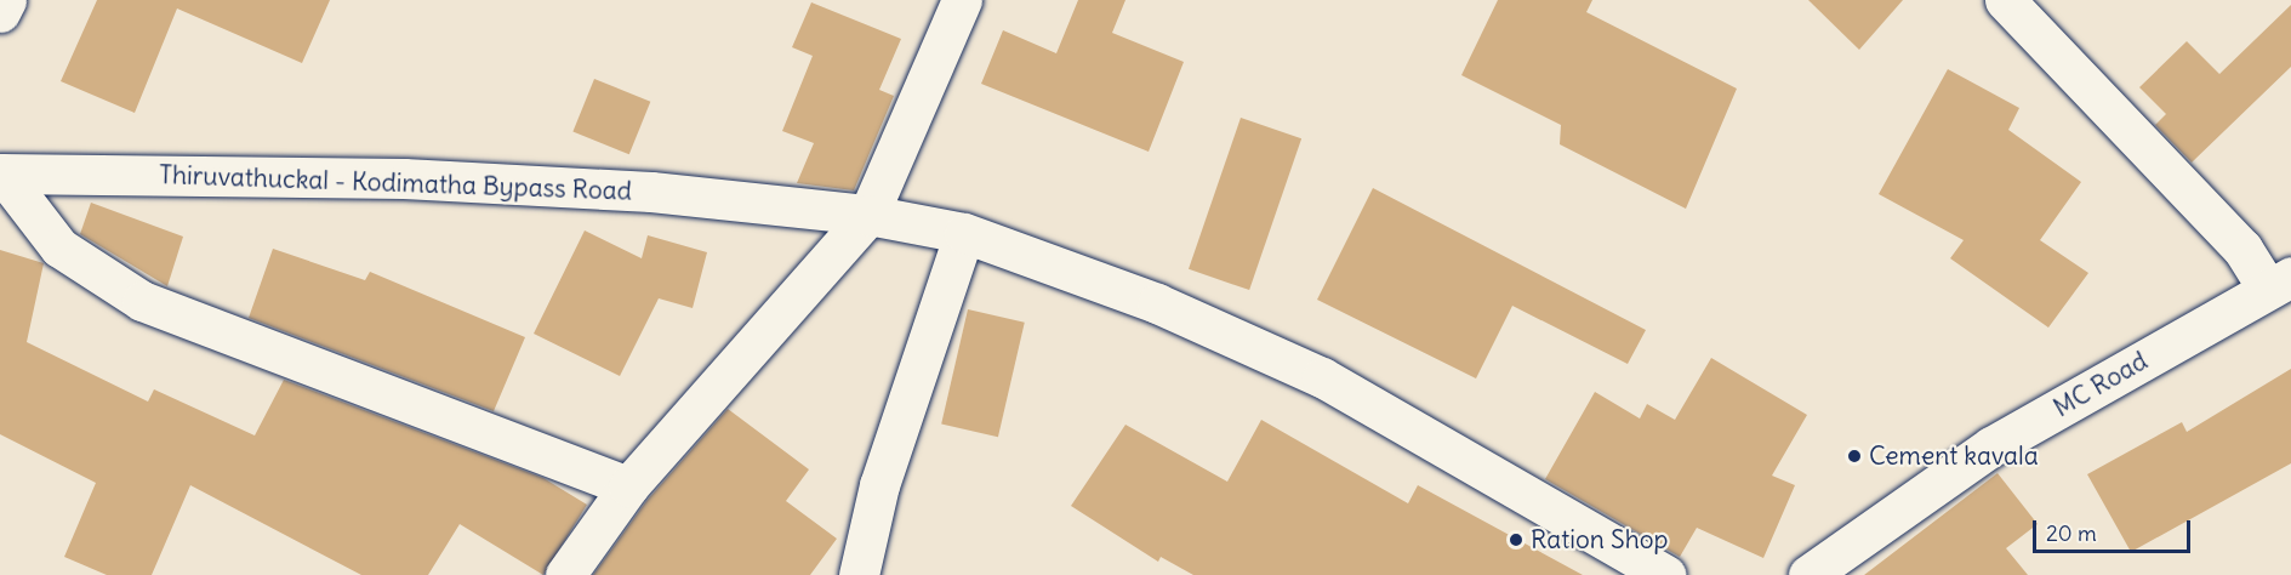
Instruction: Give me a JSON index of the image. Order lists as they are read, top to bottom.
{
  "streets": {
    "main road": ["Thiruvathuckal - Kodimatha Bypass Road", "MC Road"]
  },
  "places": ["Cement kavala", "Ration Shop"],
  "scale_bar": "20 m"
}
